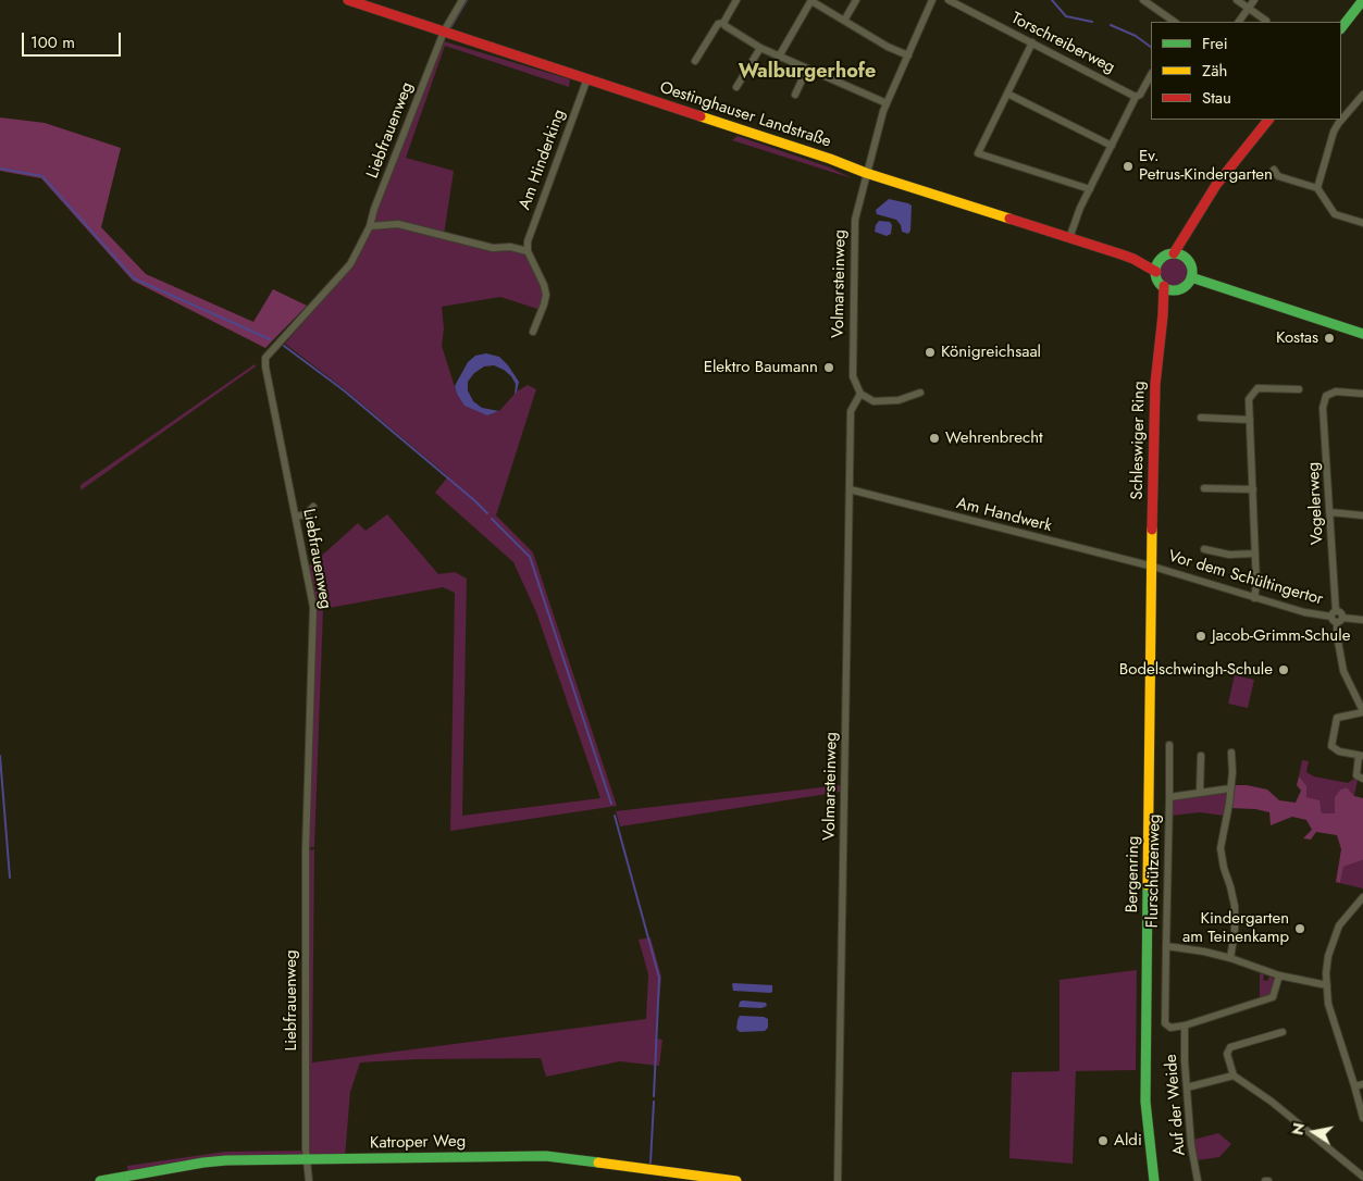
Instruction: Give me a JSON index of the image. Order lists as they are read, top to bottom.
{
  "streets": {
    "street": [
      "Torschreiberweg",
      "Oestinghauser Landstraße",
      "Liebfrauenweg",
      "Am Hinderking",
      "Volmarsteinweg",
      "Schleswiger Ring",
      "Vogelerweg",
      "Am Handwerk",
      "Vor dem Schültingertor",
      "Flurschützenweg",
      "Bergenring",
      "Auf der Weide",
      "Katroper Weg"
    ]
  },
  "crossings": [
    ["Oestinghauser Landstraße", "Liebfrauenweg"],
    ["Oestinghauser Landstraße", "Am Hinderking"],
    ["Oestinghauser Landstraße", "Volmarsteinweg"],
    ["Oestinghauser Landstraße", "Schleswiger Ring"],
    ["Liebfrauenweg", "Katroper Weg"],
    ["Volmarsteinweg", "Am Handwerk"],
    ["Schleswiger Ring", "Am Handwerk"],
    ["Schleswiger Ring", "Vor dem Schültingertor"],
    ["Schleswiger Ring", "Bergenring"],
    ["Vogelerweg", "Vor dem Schültingertor"],
    ["Am Handwerk", "Vor dem Schültingertor"],
    ["Am Handwerk", "Bergenring"],
    ["Vor dem Schültingertor", "Bergenring"],
    ["Flurschützenweg", "Auf der Weide"]
  ],
  "districts": ["Walburgerhofe"],
  "places": [
    "Ev. Petrus-Kindergarten",
    "Kostas",
    "Königreichsaal",
    "Elektro Baumann",
    "Wehrenbrecht",
    "Jacob-Grimm-Schule",
    "Bodelschwingh-Schule",
    "Kindergarten am Teinenkamp",
    "Aldi"
  ],
  "legend": ["Frei", "Zäh", "Stau"],
  "scale_bar": "100 m",
  "north": "left"
}
